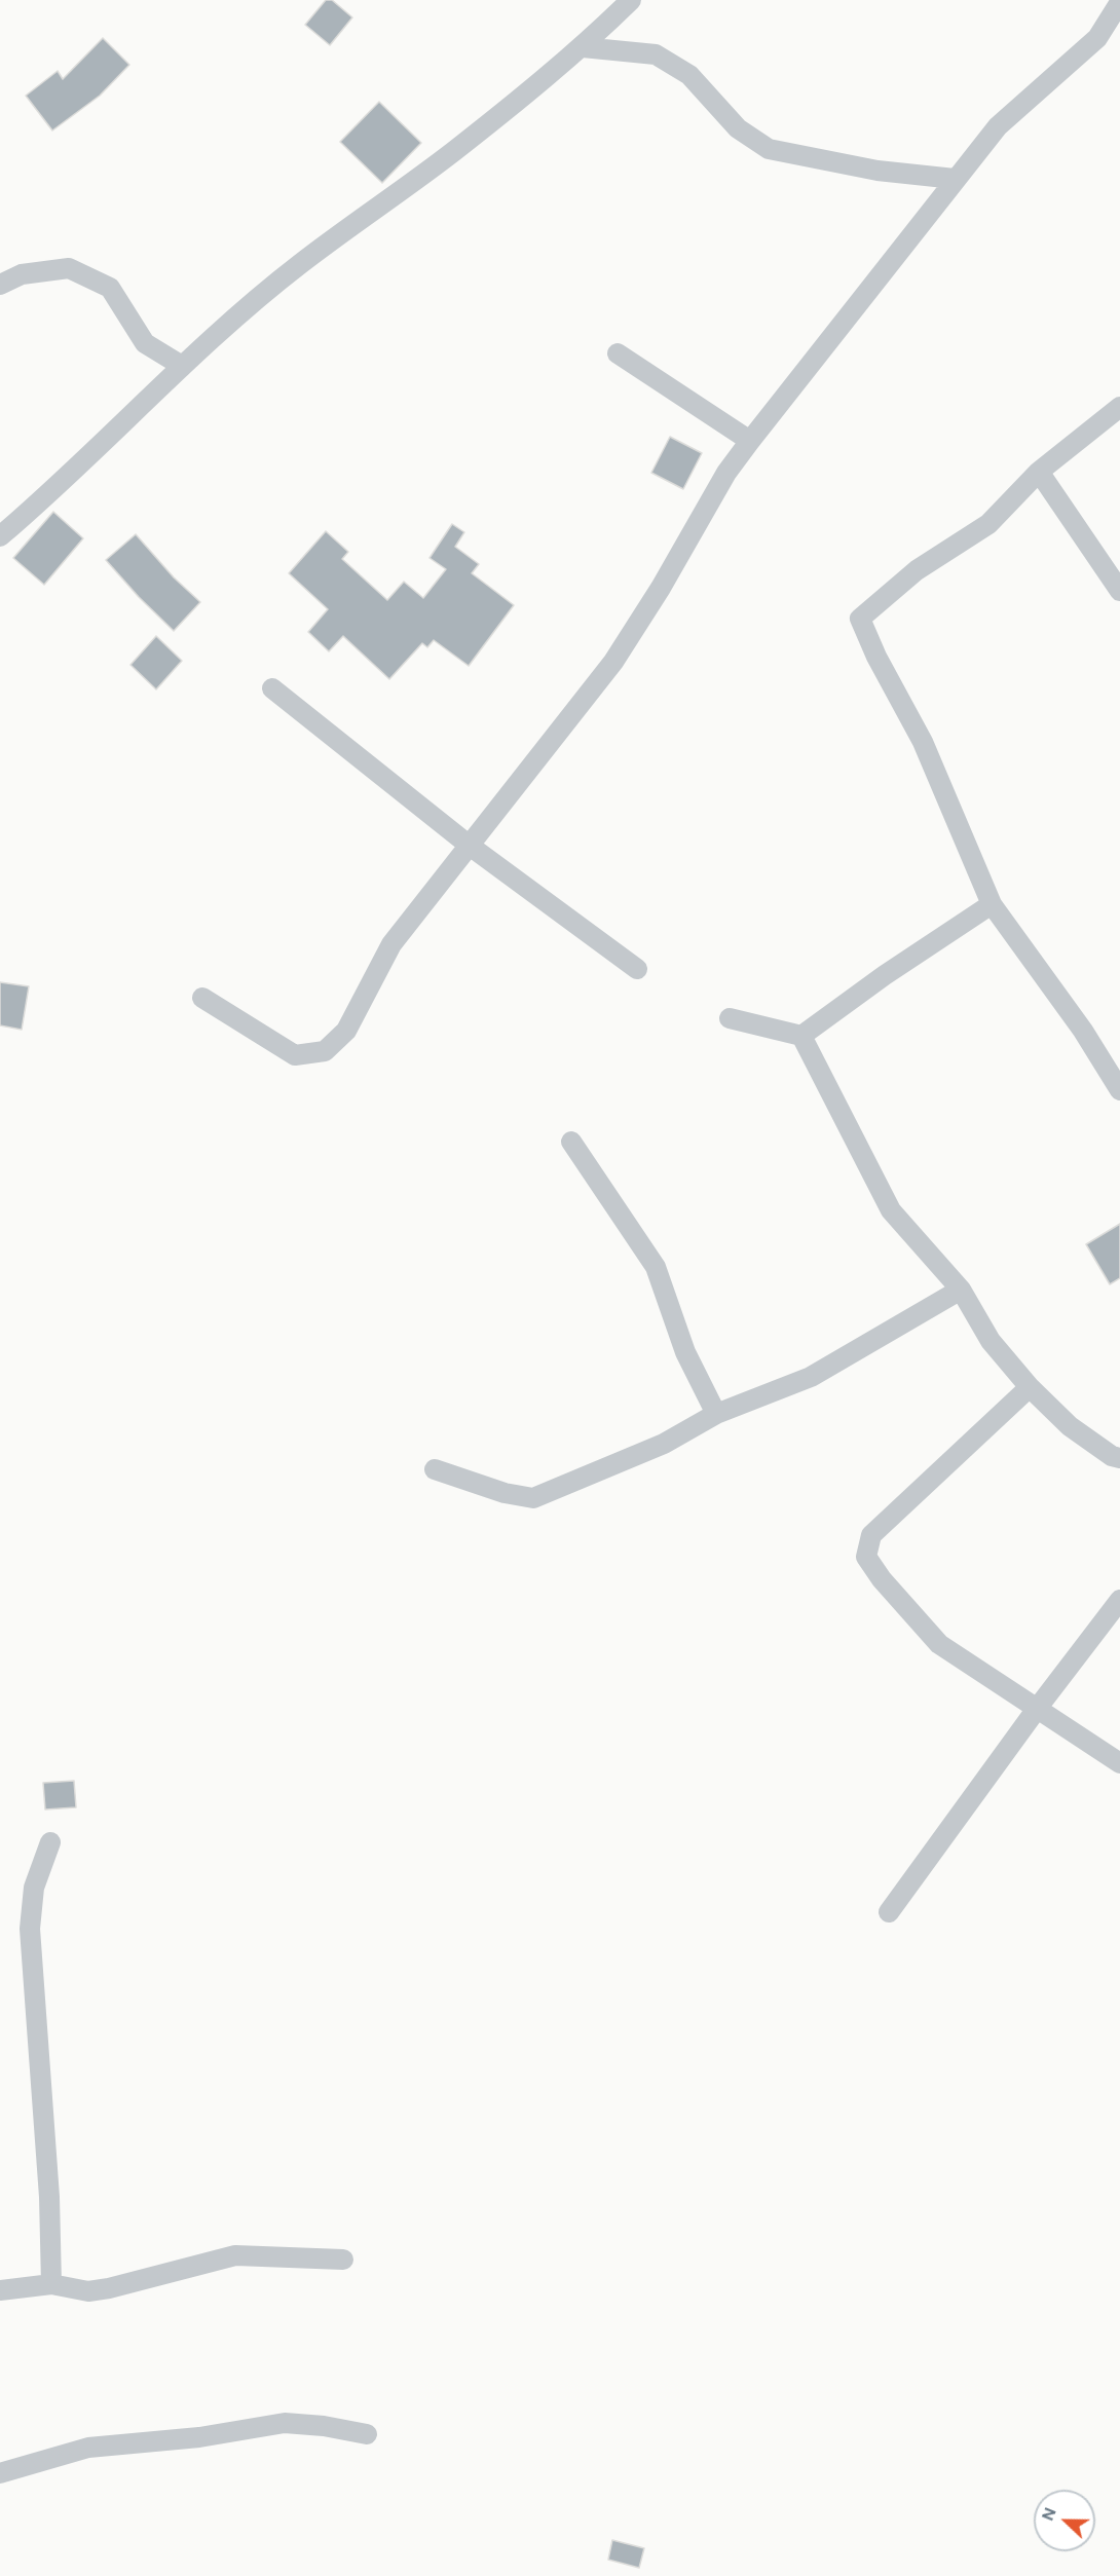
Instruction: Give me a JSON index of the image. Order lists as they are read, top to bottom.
{
  "north": "left"
}
